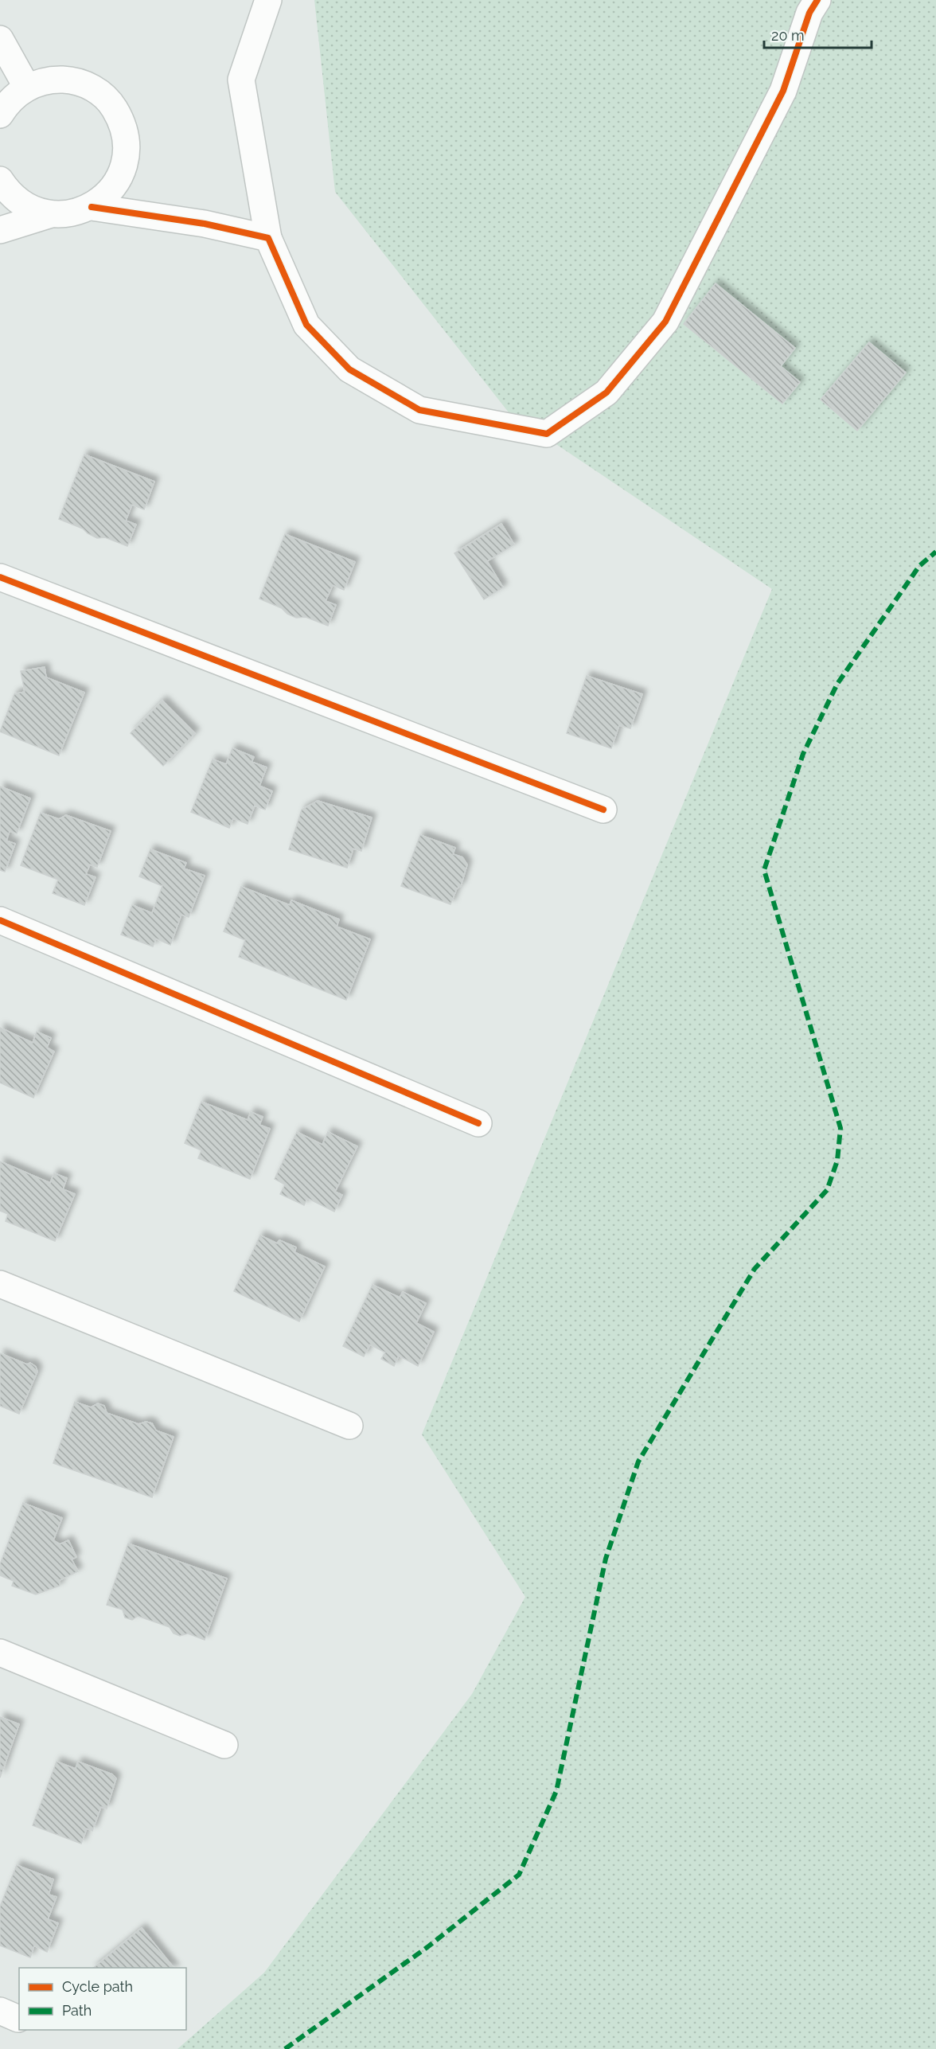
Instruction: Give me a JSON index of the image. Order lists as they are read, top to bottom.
{
  "legend": ["Cycle path", "Path"],
  "scale_bar": "20 m"
}
